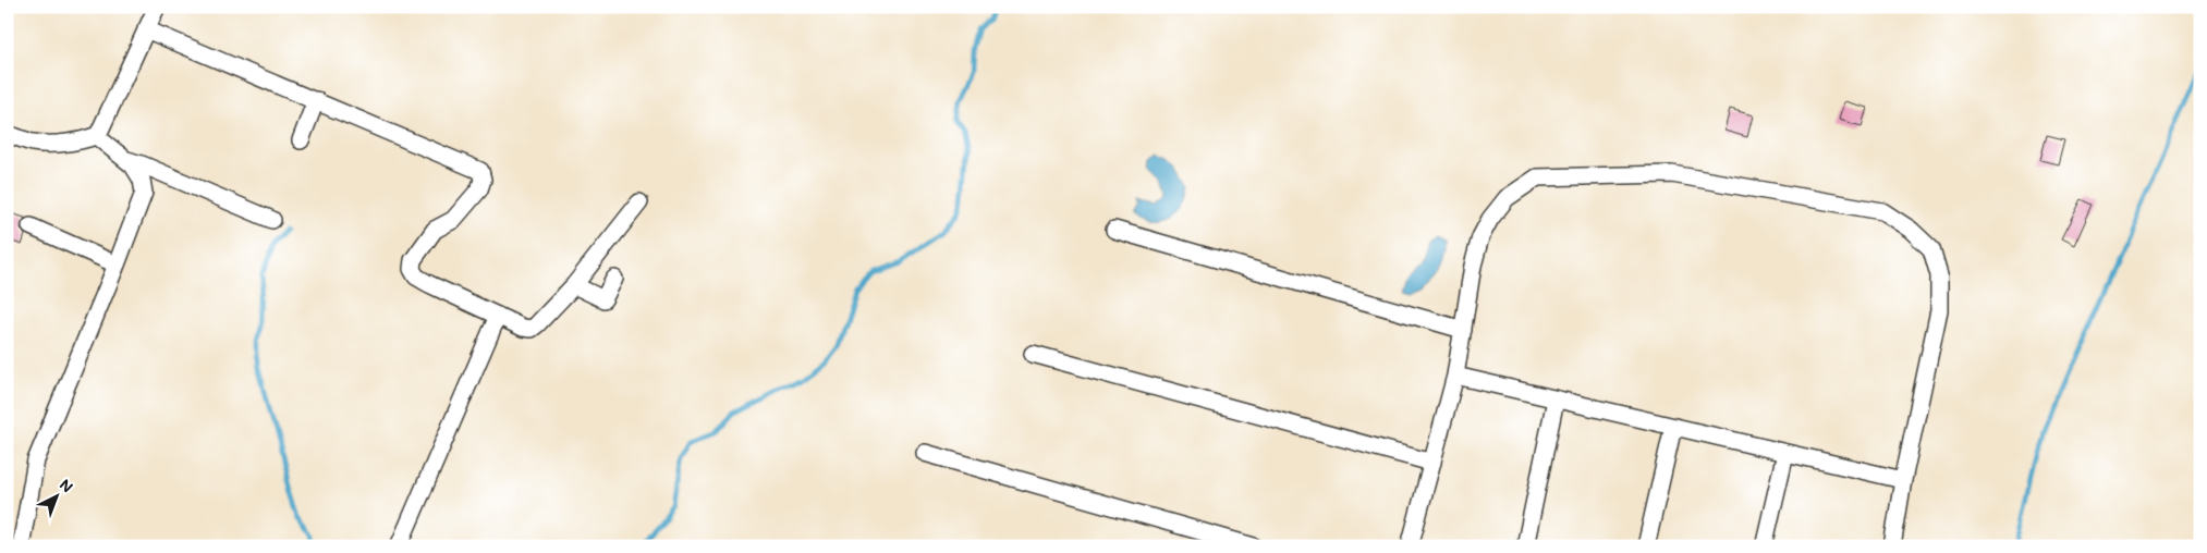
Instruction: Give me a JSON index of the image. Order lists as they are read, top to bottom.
{
  "north": "top right"
}
